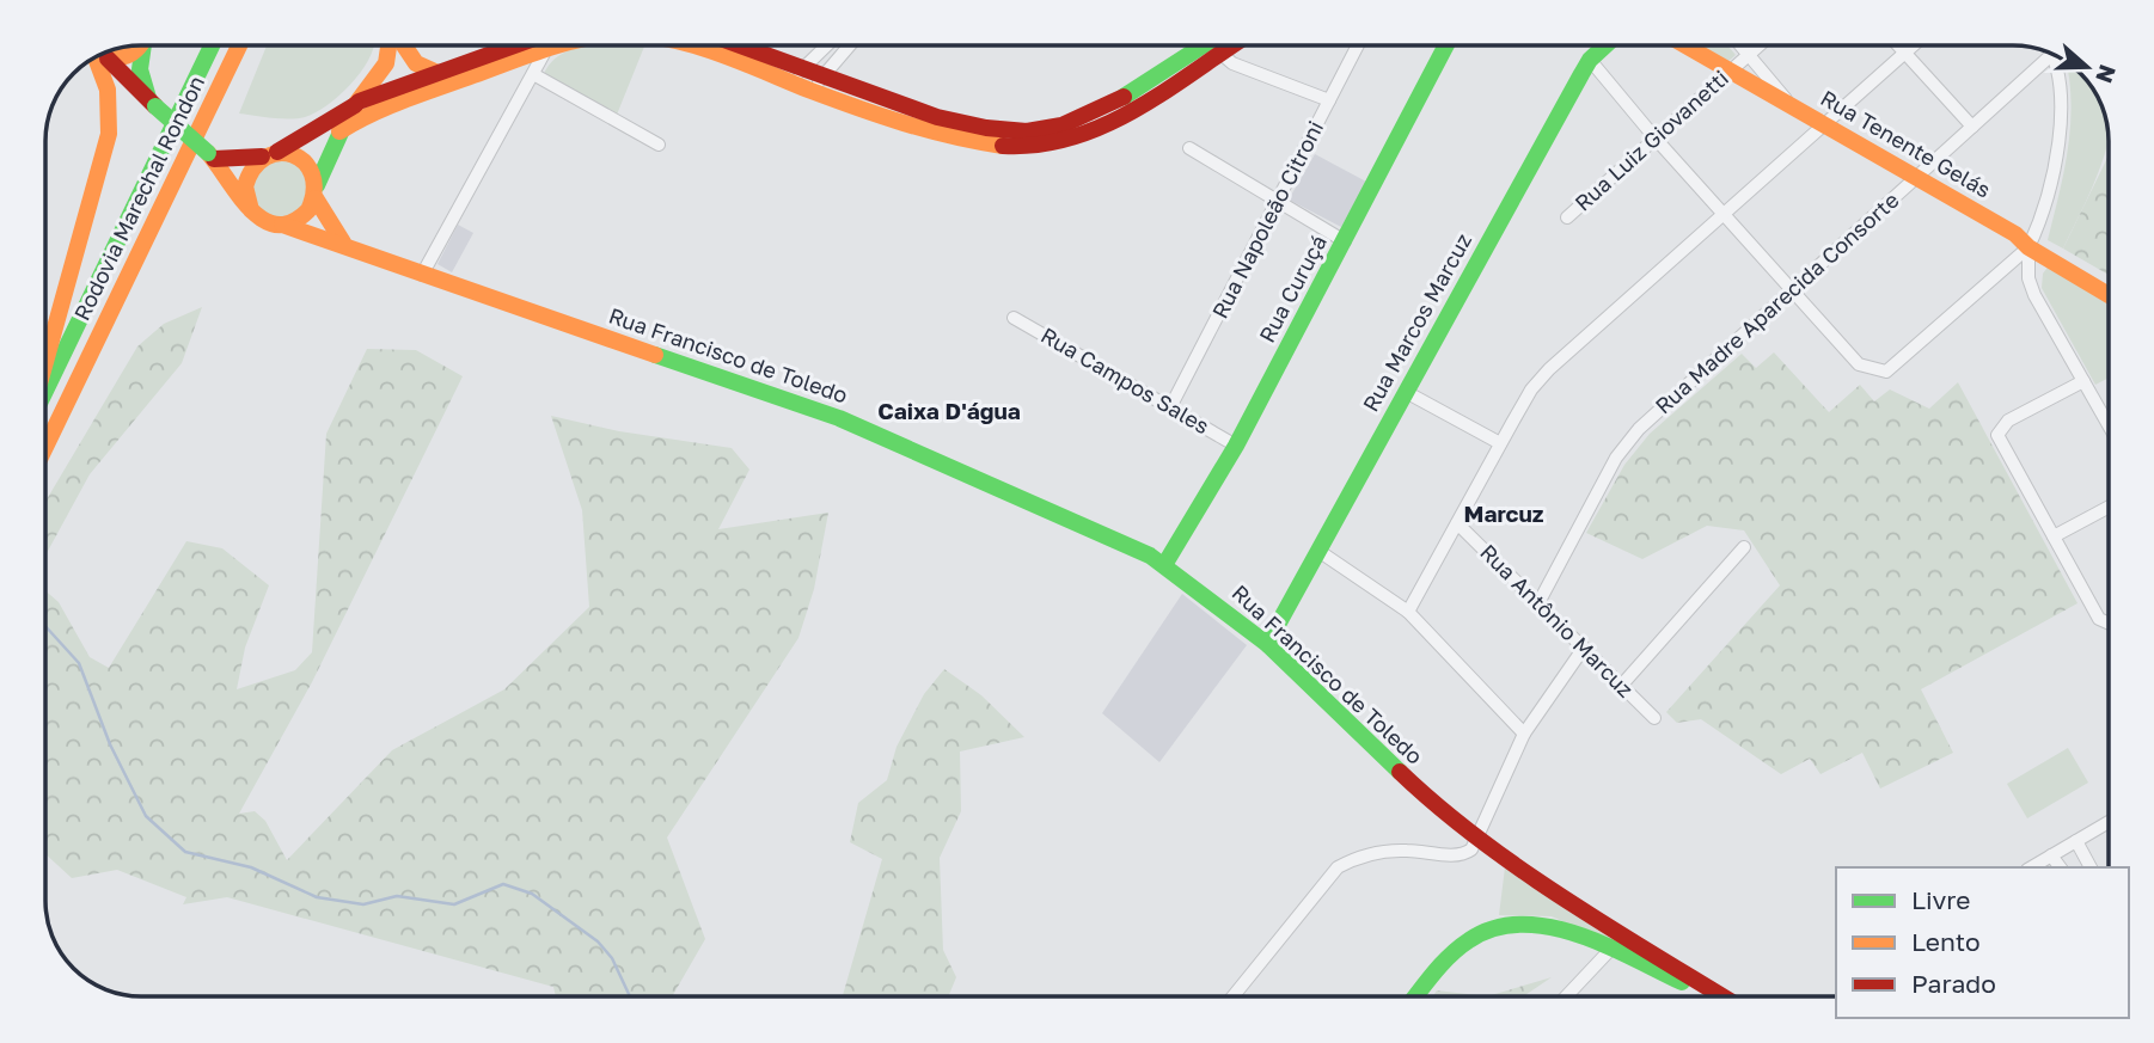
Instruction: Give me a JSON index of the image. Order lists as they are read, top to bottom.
{
  "streets": {
    "main road": [
      "Rua Tenente Gelás",
      "Rodovia Marechal Rondon",
      "Rua Curuçá",
      "Rua Marcos Marcuz",
      "Rua Francisco de Toledo"
    ],
    "street": [
      "Rua Luiz Giovanetti",
      "Rua Napoleão Citroni",
      "Rua Madre Aparecida Consorte",
      "Rua Campos Sales",
      "Rua Antônio Marcuz"
    ]
  },
  "crossings": [
    ["Rua Luiz Giovanetti", "Rua Tenente Gelás"],
    ["Rua Tenente Gelás", "Rua Madre Aparecida Consorte"],
    ["Rua Napoleão Citroni", "Rua Campos Sales"],
    ["Rua Curuçá", "Rua Francisco de Toledo"],
    ["Rua Curuçá", "Rua Campos Sales"],
    ["Rua Madre Aparecida Consorte", "Rua Antônio Marcuz"],
    ["Rua Marcos Marcuz", "Rua Francisco de Toledo"]
  ],
  "districts": ["Caixa D'água", "Marcuz"],
  "legend": ["Livre", "Lento", "Parado"],
  "north": "right"
}
